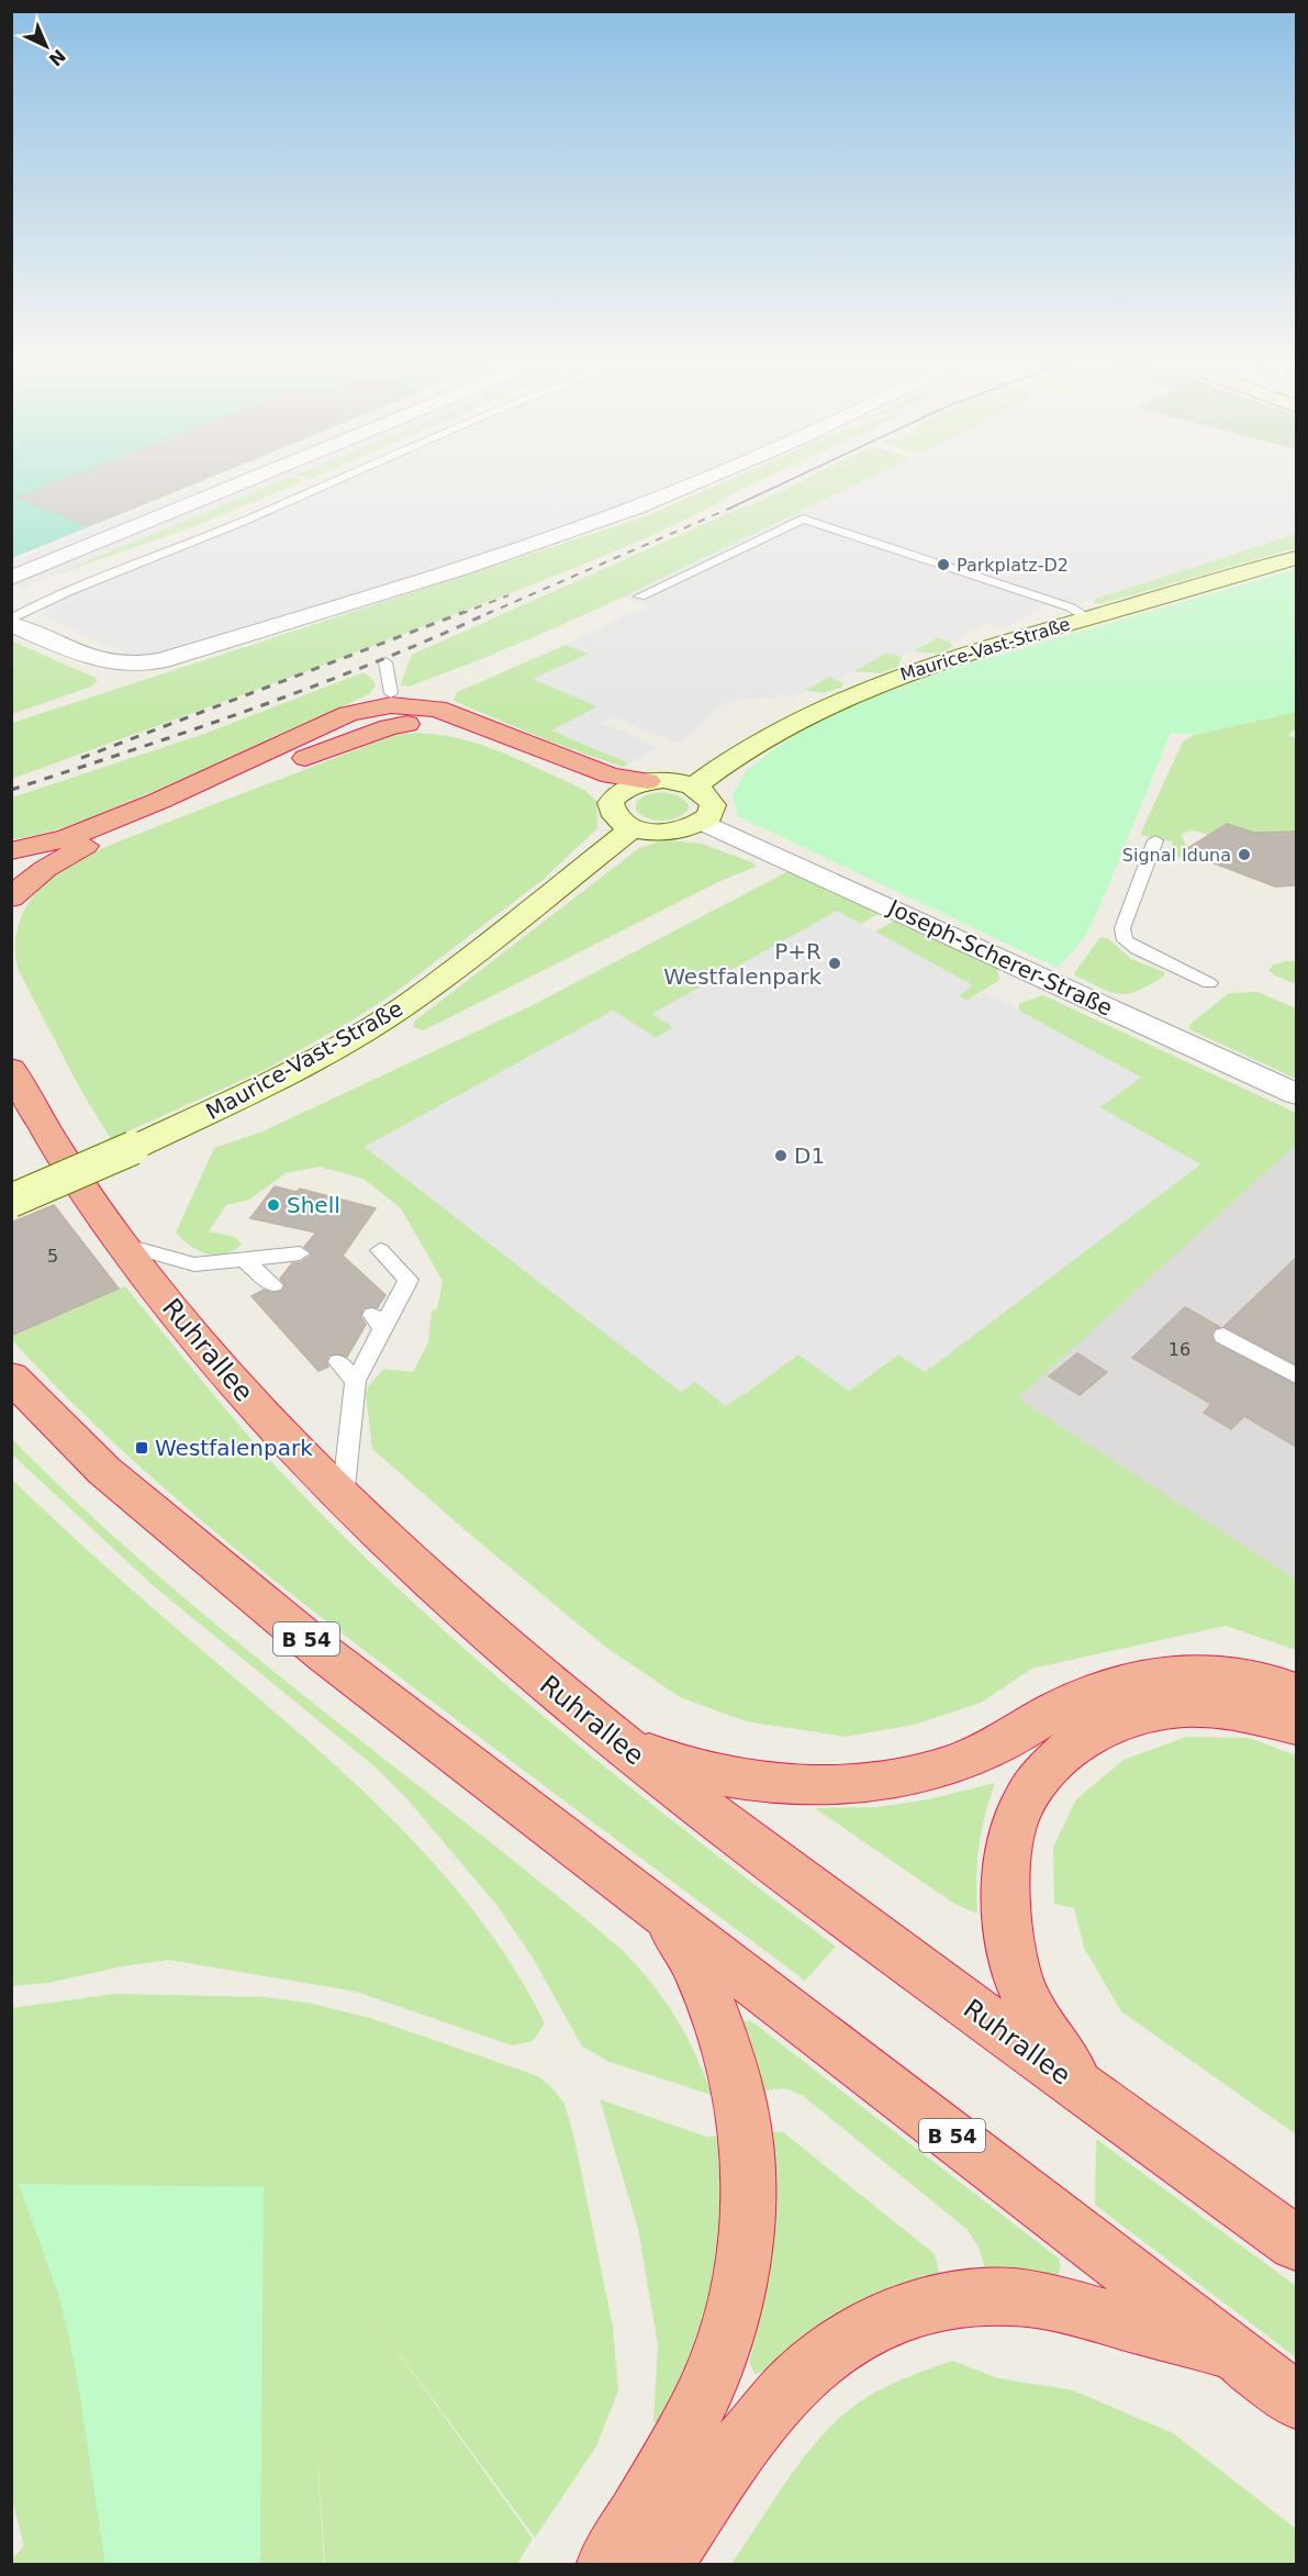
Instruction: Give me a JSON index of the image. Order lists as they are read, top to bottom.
{
  "streets": {
    "highway": ["Ruhrallee", "B 54"],
    "main road": ["Maurice-Vast-Straße"],
    "street": ["Joseph-Scherer-Straße"]
  },
  "places": {
    "other": [
      "Parkplatz-D2",
      "Signal Iduna",
      "P+R Westfalenpark",
      "D1",
      "Shell"
    ],
    "transit": ["Westfalenpark"]
  },
  "house_numbers": ["5", "16"],
  "north": "bottom right"
}
